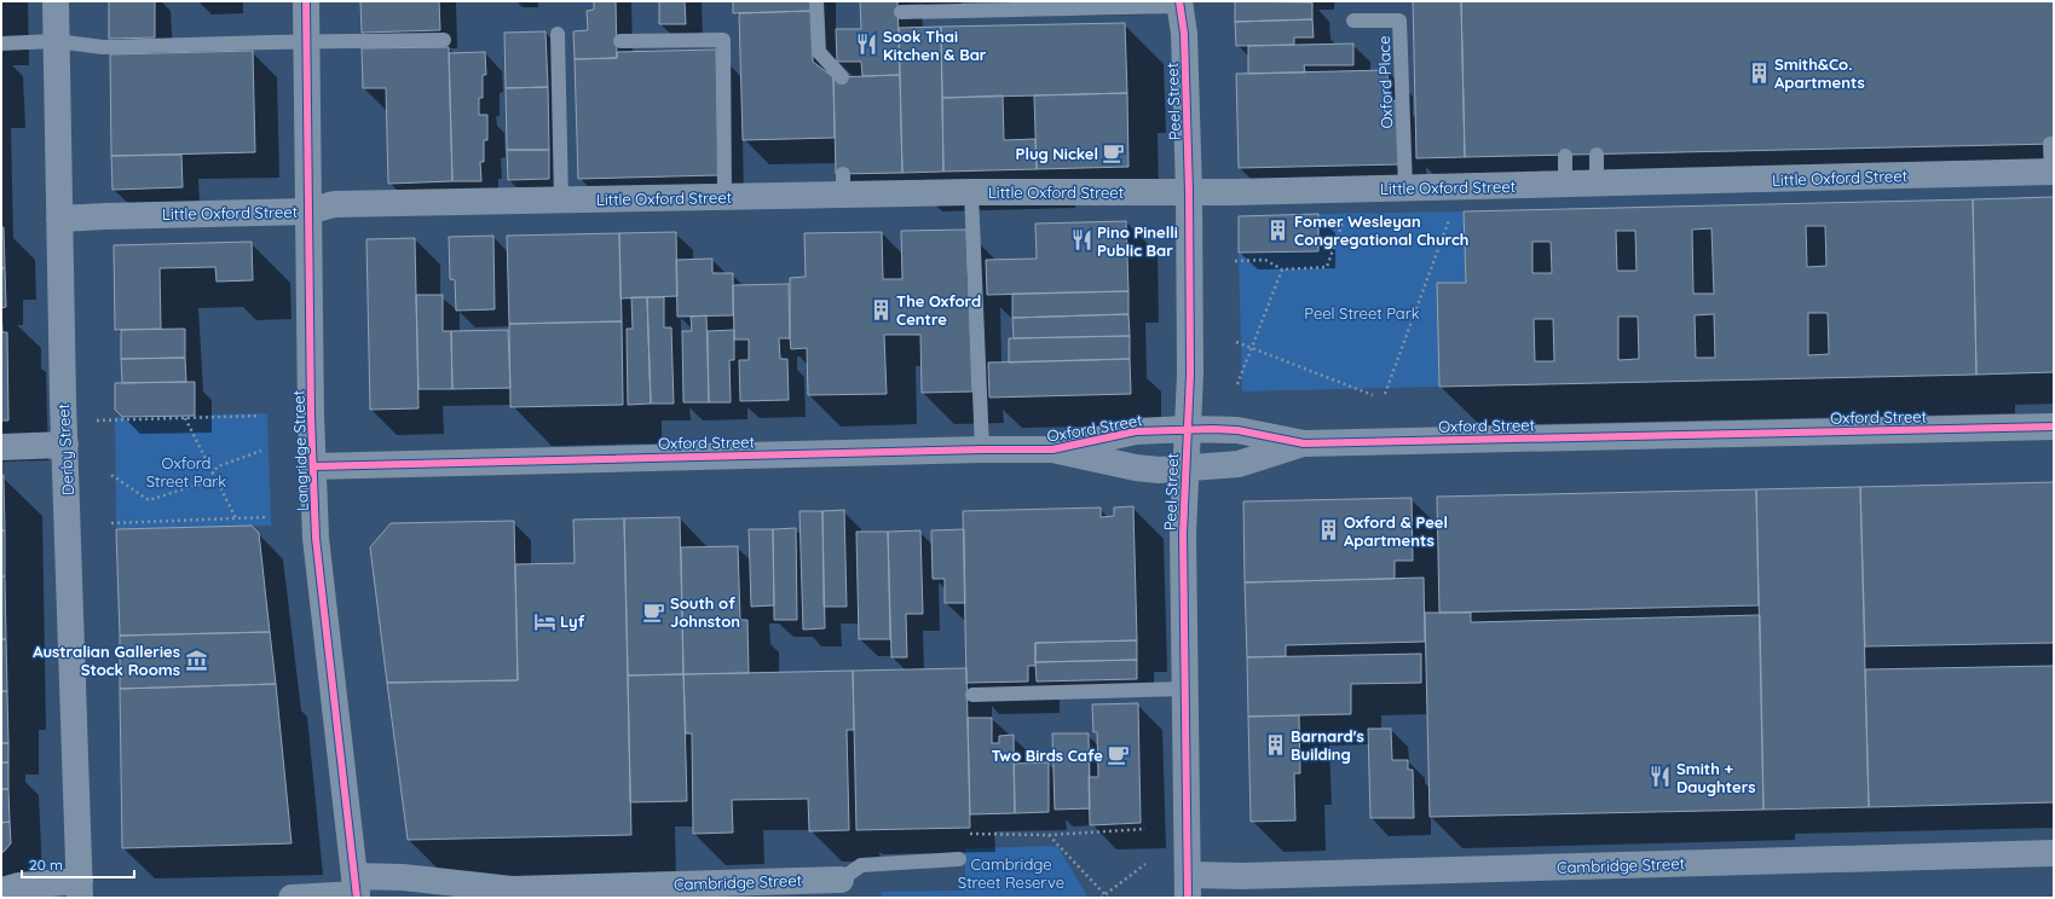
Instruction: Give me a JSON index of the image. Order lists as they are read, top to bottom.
{
  "streets": {
    "street": [
      "Peel Street",
      "Little Oxford Street",
      "Oxford Street",
      "Derby Street",
      "Langridge Street",
      "Cambridge Street"
    ],
    "lane": ["Oxford Place"]
  },
  "crossings": [
    ["Oxford Place", "Little Oxford Street"],
    ["Peel Street", "Little Oxford Street"],
    ["Peel Street", "Oxford Street"],
    ["Peel Street", "Cambridge Street"],
    ["Little Oxford Street", "Derby Street"],
    ["Little Oxford Street", "Langridge Street"],
    ["Oxford Street", "Langridge Street"],
    ["Langridge Street", "Cambridge Street"]
  ],
  "parks": ["Peel Street Park", "Oxford Street Park", "Cambridge Street Reserve"],
  "places": {
    "restaurant": ["Sook Thai Kitchen & Bar", "Pino Pinelli Public Bar", "Smith + Daughters"],
    "building": [
      "Smith&Co. Apartments",
      "Fomer Wesleyan Congregational Church",
      "The Oxford Centre",
      "Oxford & Peel Apartments",
      "Barnard's Building"
    ],
    "cafe": ["Plug Nickel", "South of Johnston", "Two Birds Cafe"],
    "hotel": ["Lyf"],
    "museum": ["Australian Galleries Stock Rooms"]
  },
  "scale_bar": "20 m"
}
